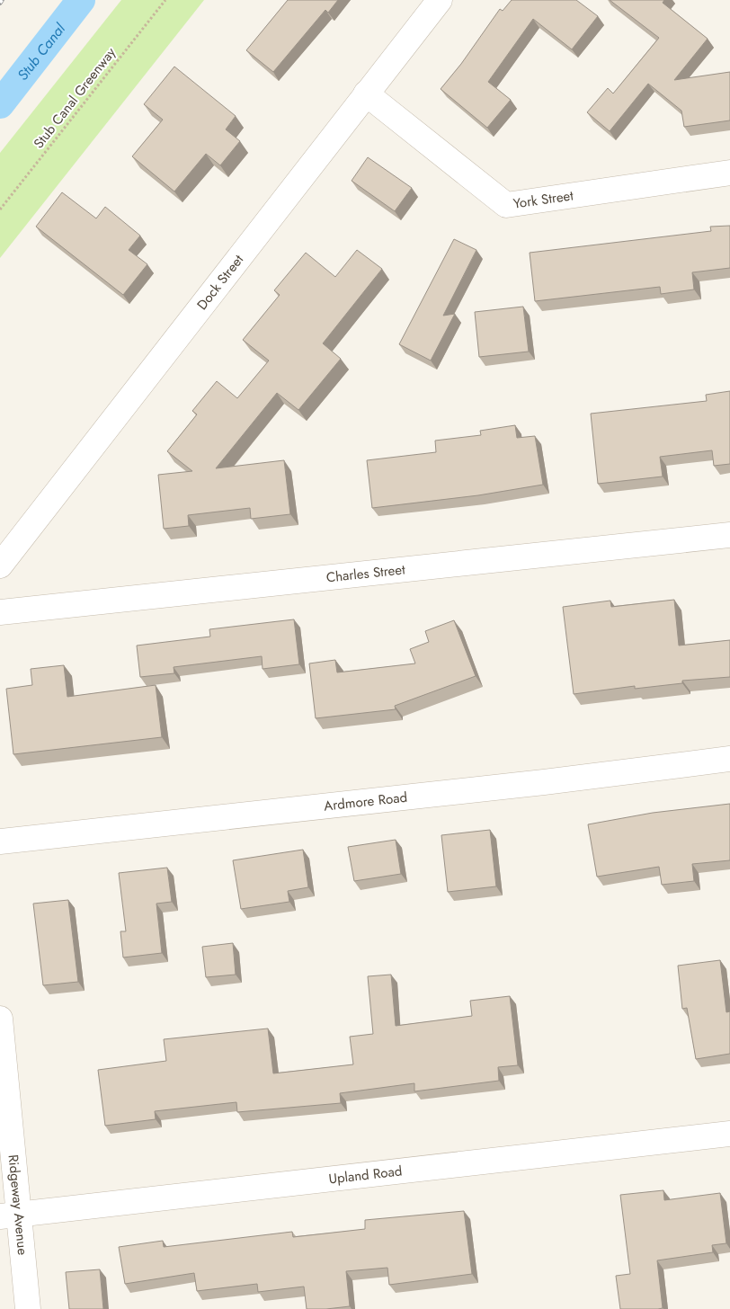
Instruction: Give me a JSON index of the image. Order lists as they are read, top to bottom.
{
  "streets": {
    "street": [
      "York Street",
      "Dock Street",
      "Charles Street",
      "Ardmore Road",
      "Upland Road",
      "Ridgeway Avenue"
    ],
    "path": ["Stub Canal Greenway"]
  },
  "crossings": [
    ["York Street", "Dock Street"],
    ["Upland Road", "Ridgeway Avenue"]
  ],
  "water": ["Stub Canal"]
}
